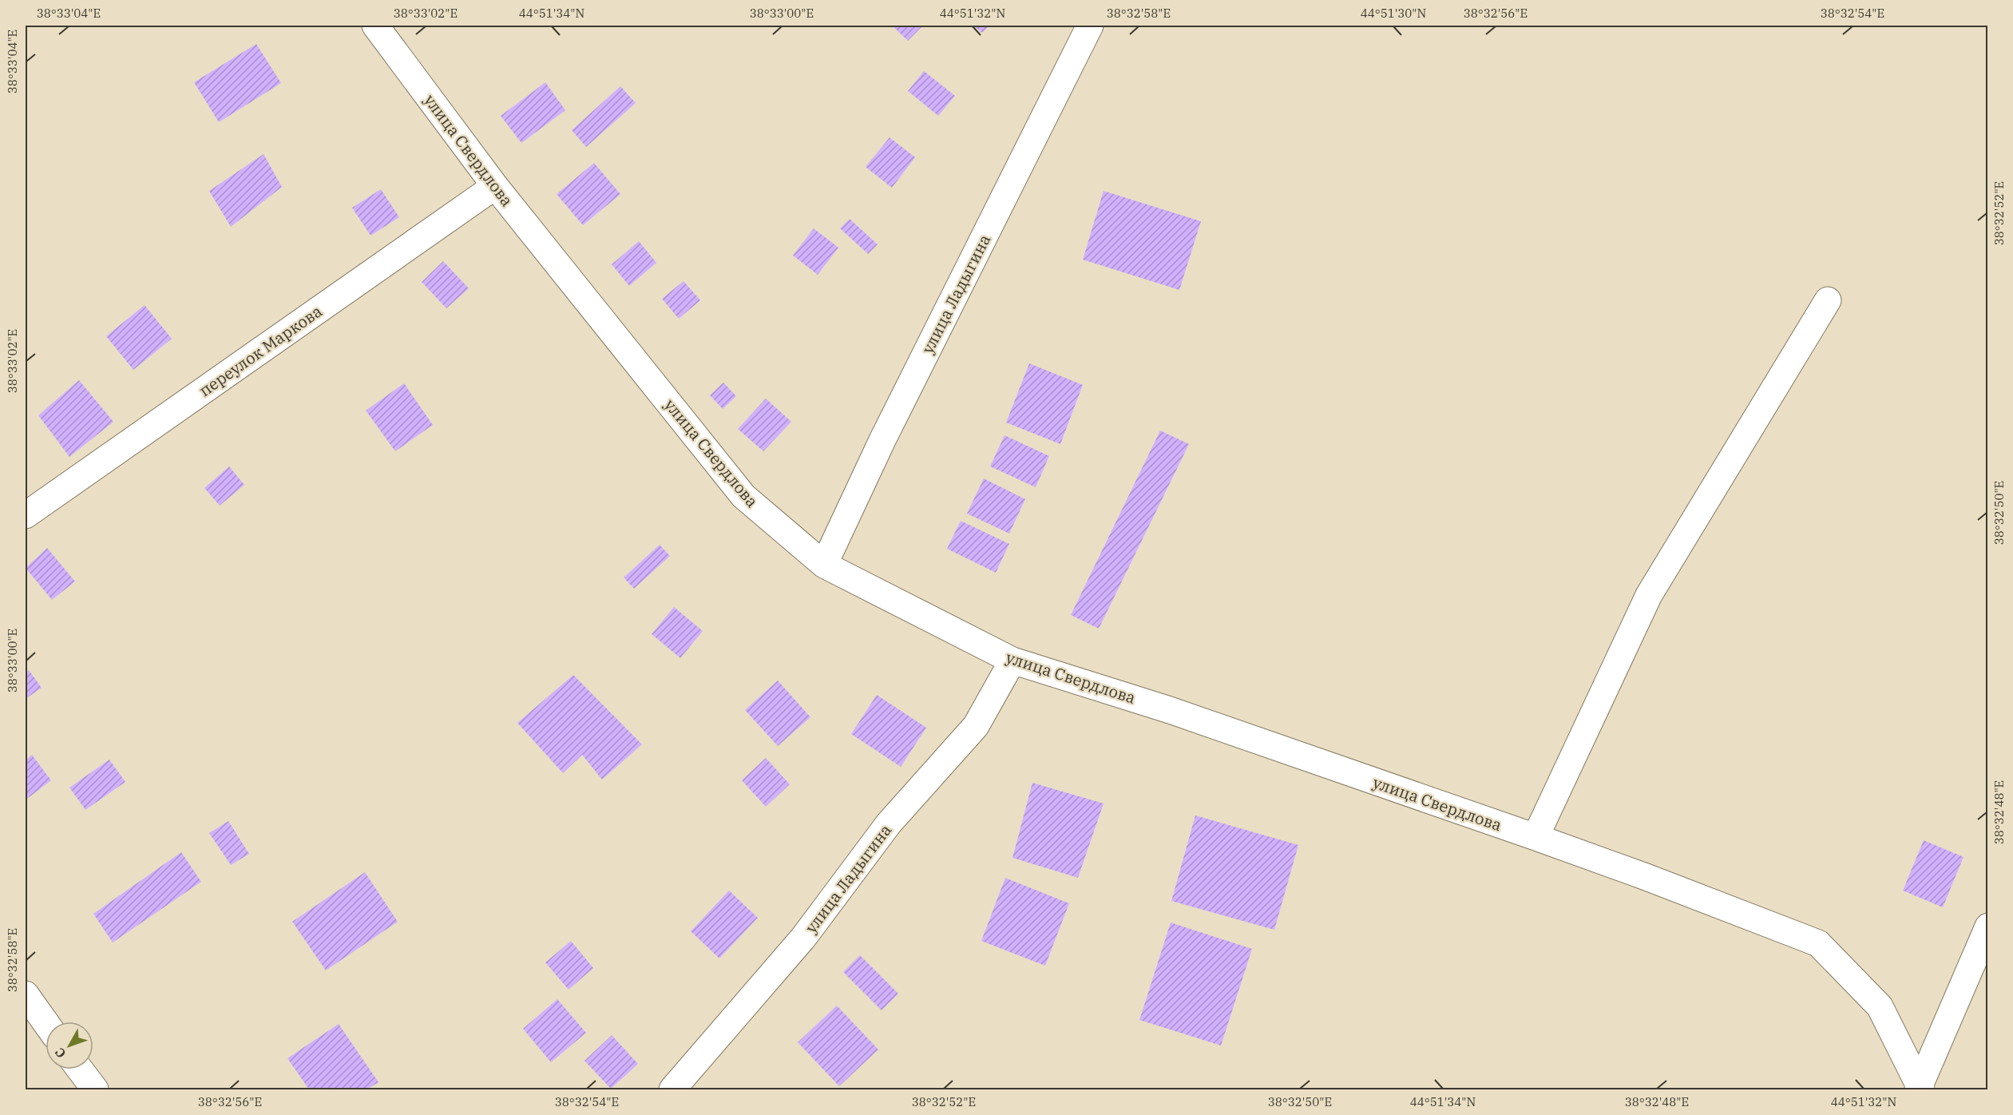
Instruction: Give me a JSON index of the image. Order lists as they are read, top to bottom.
{
  "streets": {
    "street": ["улица Свердлова", "улица Ладыгина", "переулок Маркова"]
  },
  "crossings": [
    ["улица Свердлова", "улица Ладыгина"],
    ["улица Свердлова", "переулок Маркова"]
  ],
  "north": "bottom left",
  "coordinates": [
    "38°33'04\"E",
    "38°33'02\"E",
    "44°51'34\"N",
    "38°33'00\"E",
    "44°51'32\"N",
    "38°32'58\"E",
    "44°51'30\"N",
    "38°32'56\"E",
    "38°32'54\"E",
    "38°32'52\"E",
    "38°32'50\"E",
    "38°32'48\"E"
  ]
}
